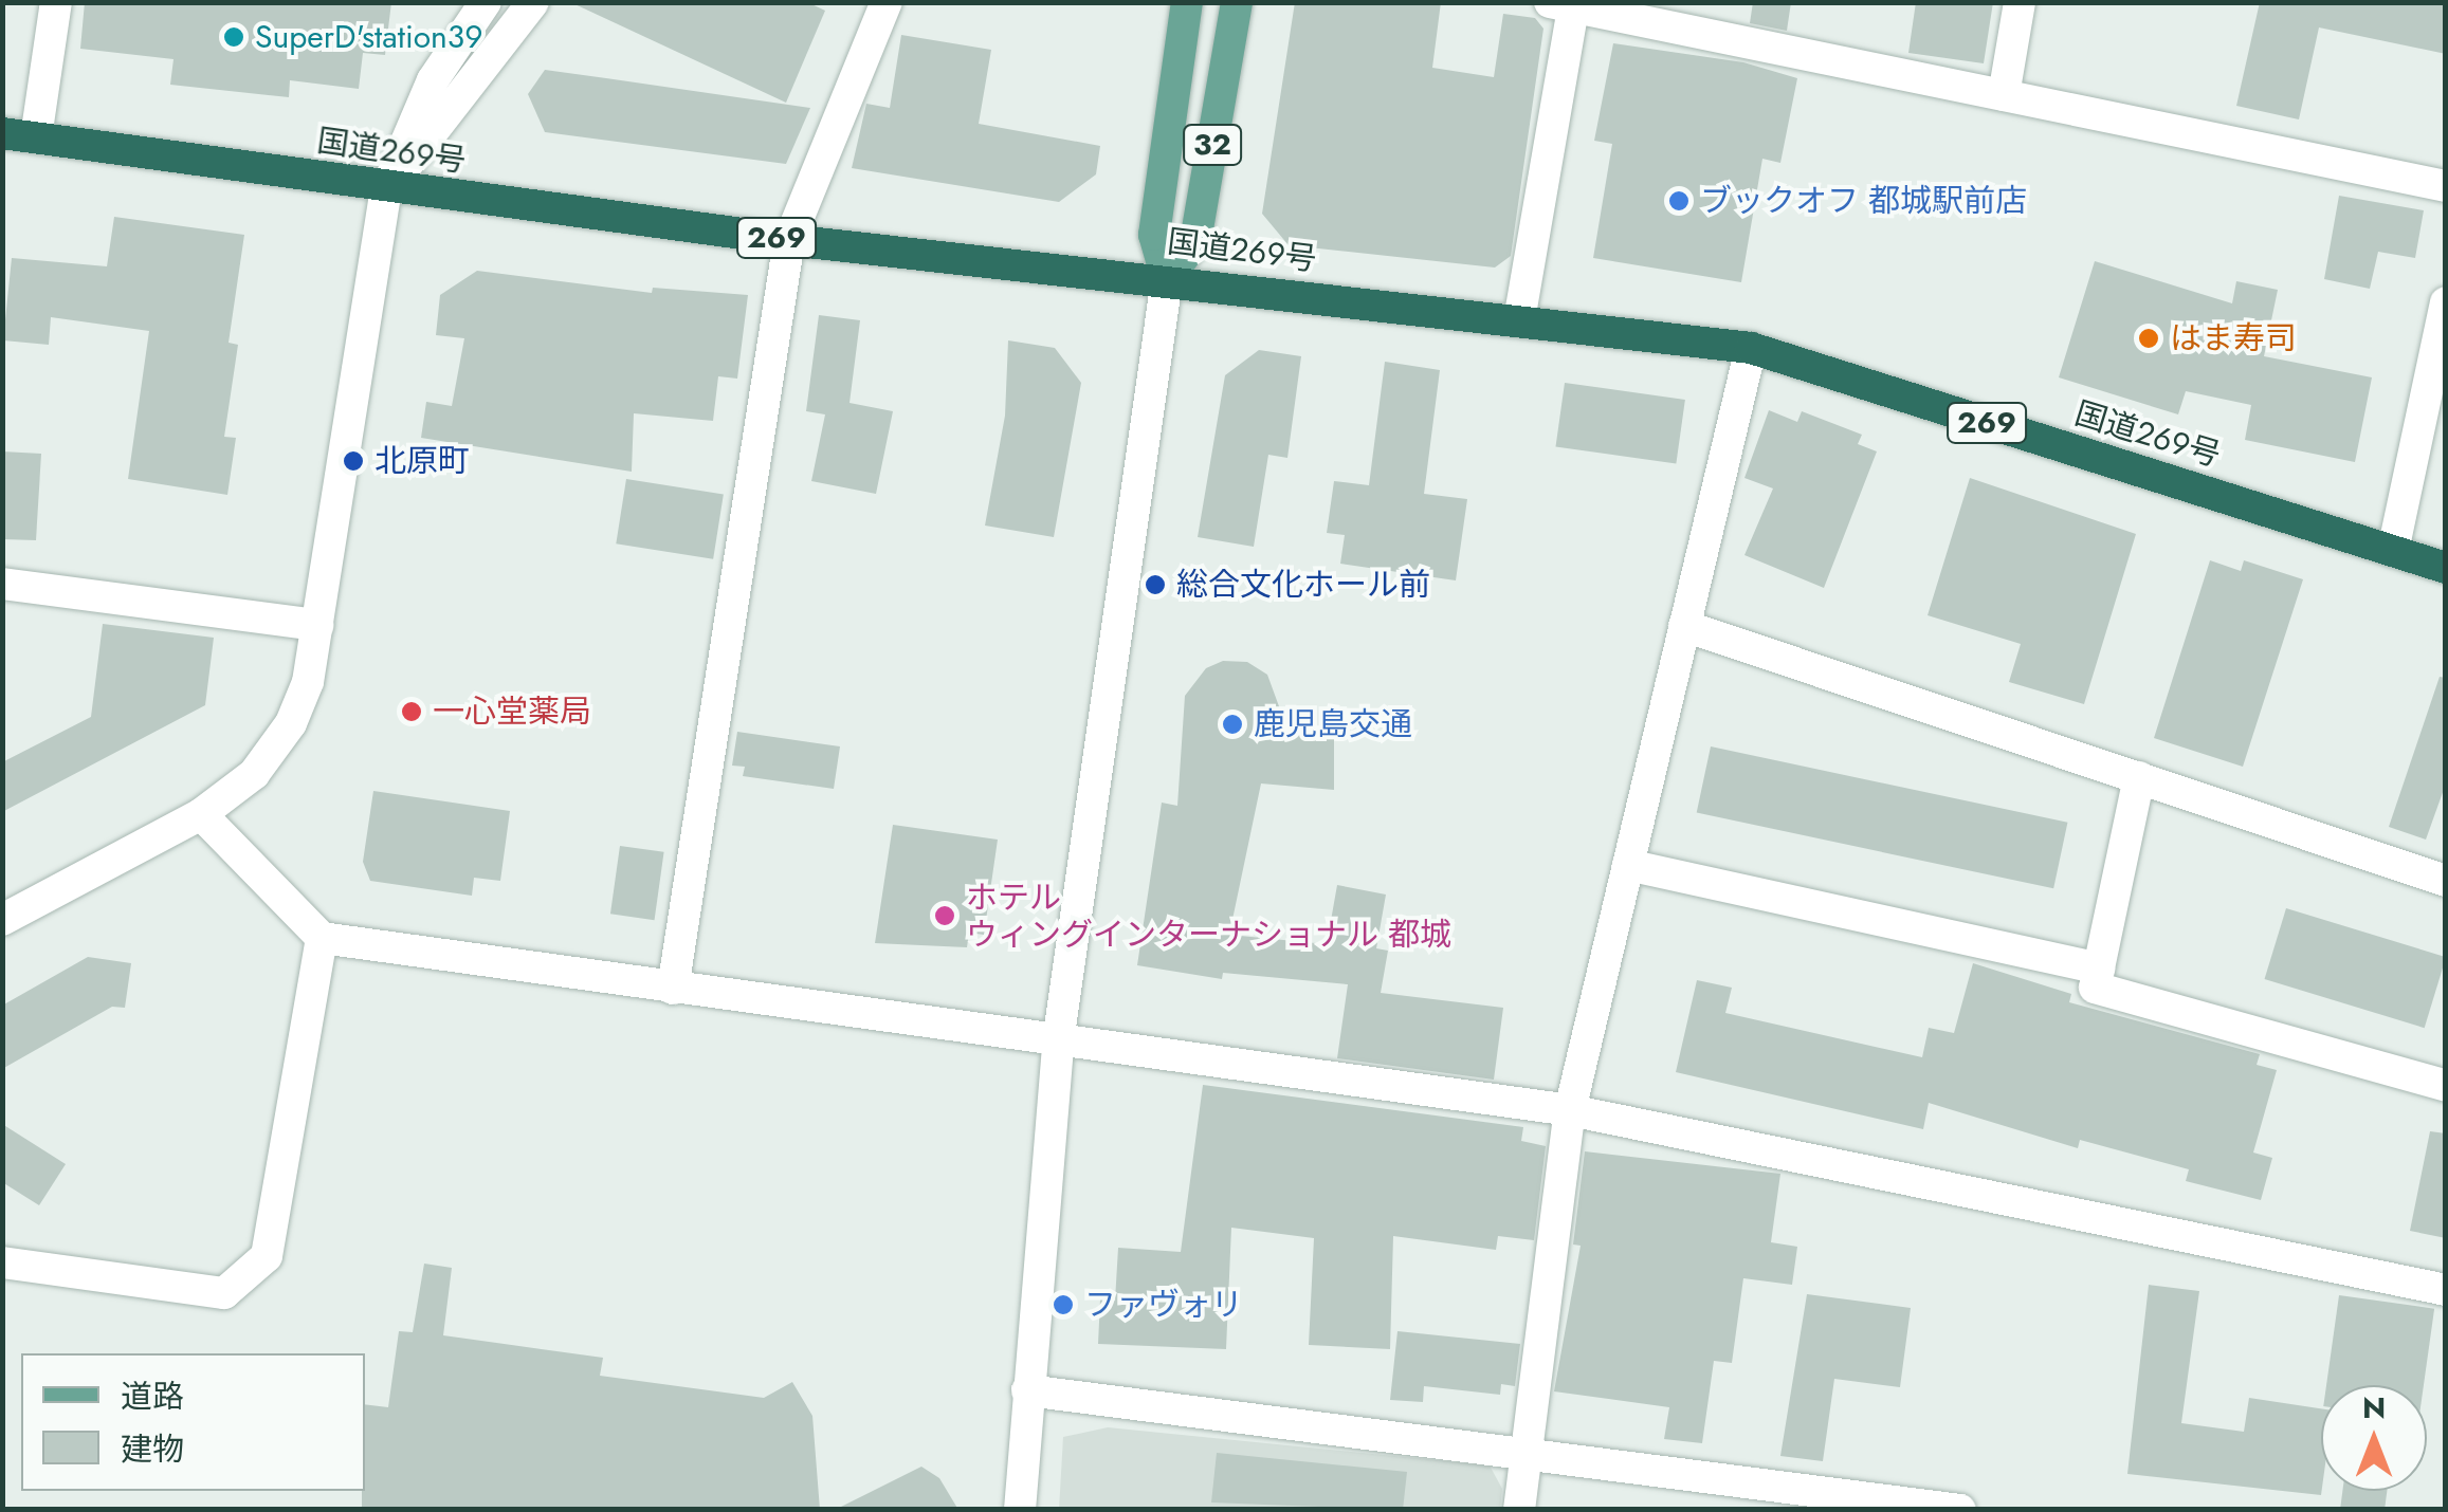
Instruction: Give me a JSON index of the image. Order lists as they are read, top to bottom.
{
  "streets": {
    "highway": ["国道269号", "269"],
    "main road": ["32"]
  },
  "crossings": [
    ["32", "国道269号"]
  ],
  "places": [
    "SuperD'station39",
    "ブックオフ 都城駅前店",
    "はま寿司",
    "北原町",
    "総合文化ホール前",
    "一心堂薬局",
    "鹿児島交通",
    "ホテル ウィングインターナショナル 都城",
    "ファヴォリ"
  ],
  "legend": ["道路", "建物"],
  "north": "top"
}
